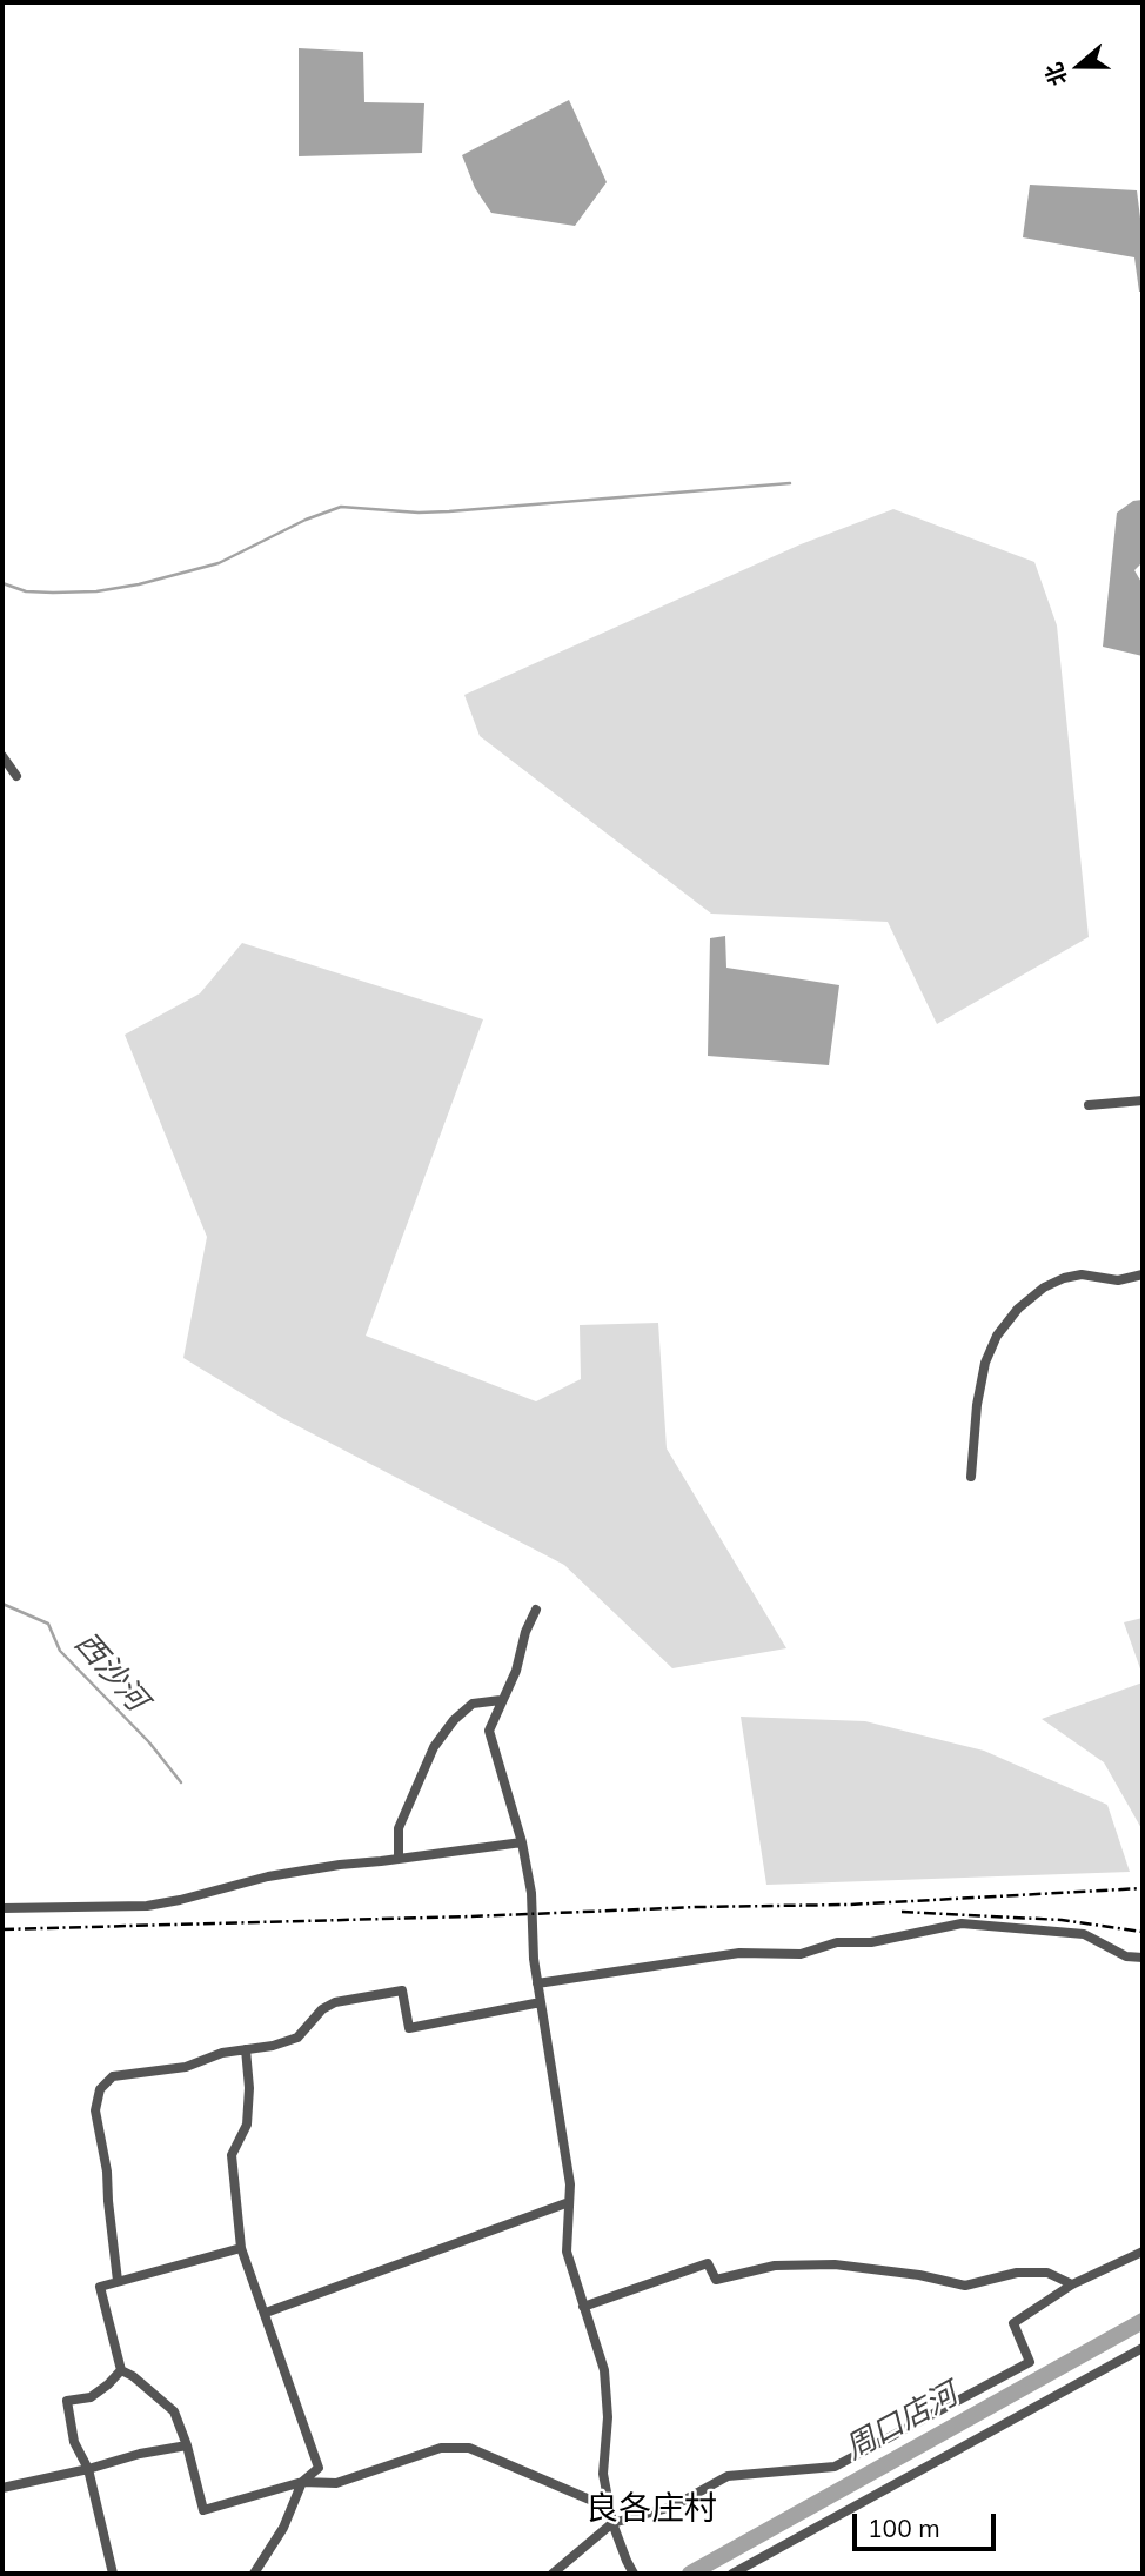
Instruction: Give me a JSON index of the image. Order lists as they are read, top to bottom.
{
  "districts": ["良各庄村"],
  "water": ["西沙河", "周口店河"],
  "scale_bar": "100 m",
  "north": "left"
}
